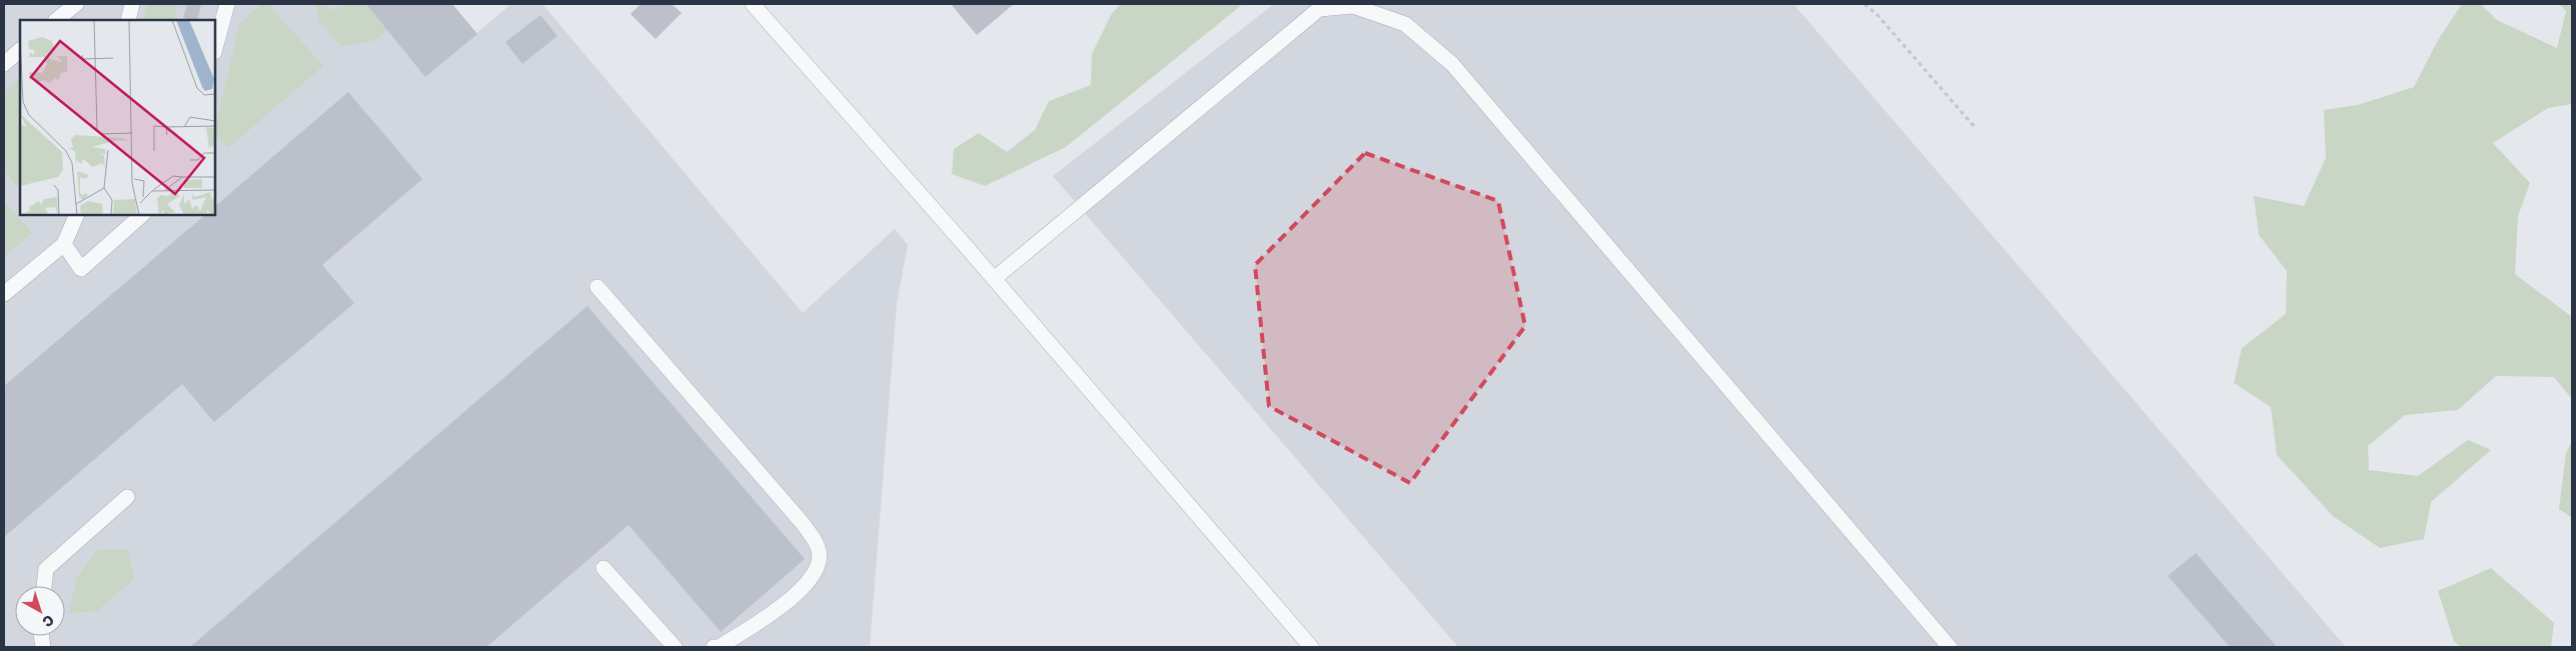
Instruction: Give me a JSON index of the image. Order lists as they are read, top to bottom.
{
  "north": "bottom right"
}
